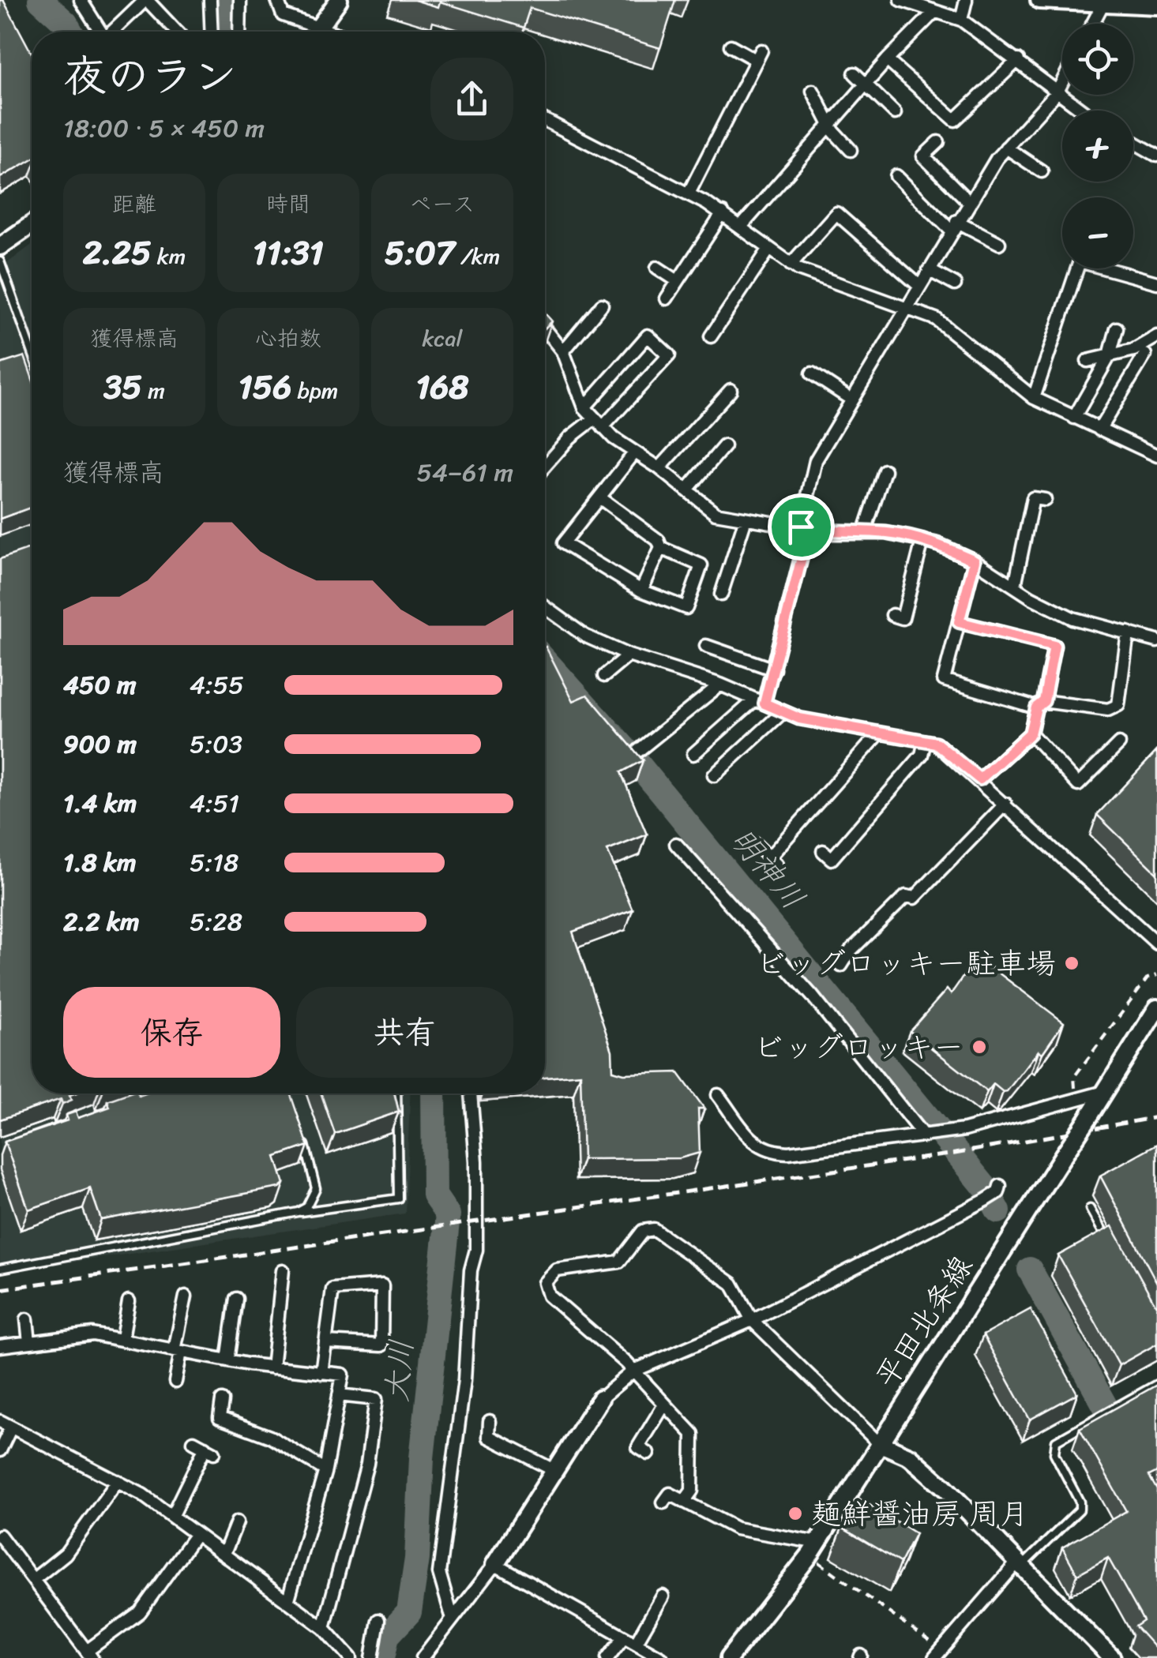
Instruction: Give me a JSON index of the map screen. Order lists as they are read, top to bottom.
{
  "streets": {
    "main road": ["平田北条線"]
  },
  "water": ["明神川", "大川"],
  "places": ["ビッグロッキー駐車場", "ビッグロッキー", "麺鮮醤油房 周月"],
  "page": {
    "map_buttons": ["+", "−"],
    "heading": ["夜のラン", "18:00 · 5 × 450 m"],
    "stats": [
      ["距離", "2.25 km"],
      ["時間", "11:31"],
      ["ペース", "5:07 /km"],
      ["獲得標高", "35 m"],
      ["心拍数", "156 bpm"],
      ["kcal", "168"]
    ],
    "chart": ["獲得標高", "54–61 m"],
    "list": [
      {
        "name": "450 m",
        "note": "4:55"
      },
      {
        "name": "900 m",
        "note": "5:03"
      },
      {
        "name": "1.4 km",
        "note": "4:51"
      },
      {
        "name": "1.8 km",
        "note": "5:18"
      },
      {
        "name": "2.2 km",
        "note": "5:28"
      }
    ],
    "buttons": ["保存", "共有"]
  }
}
